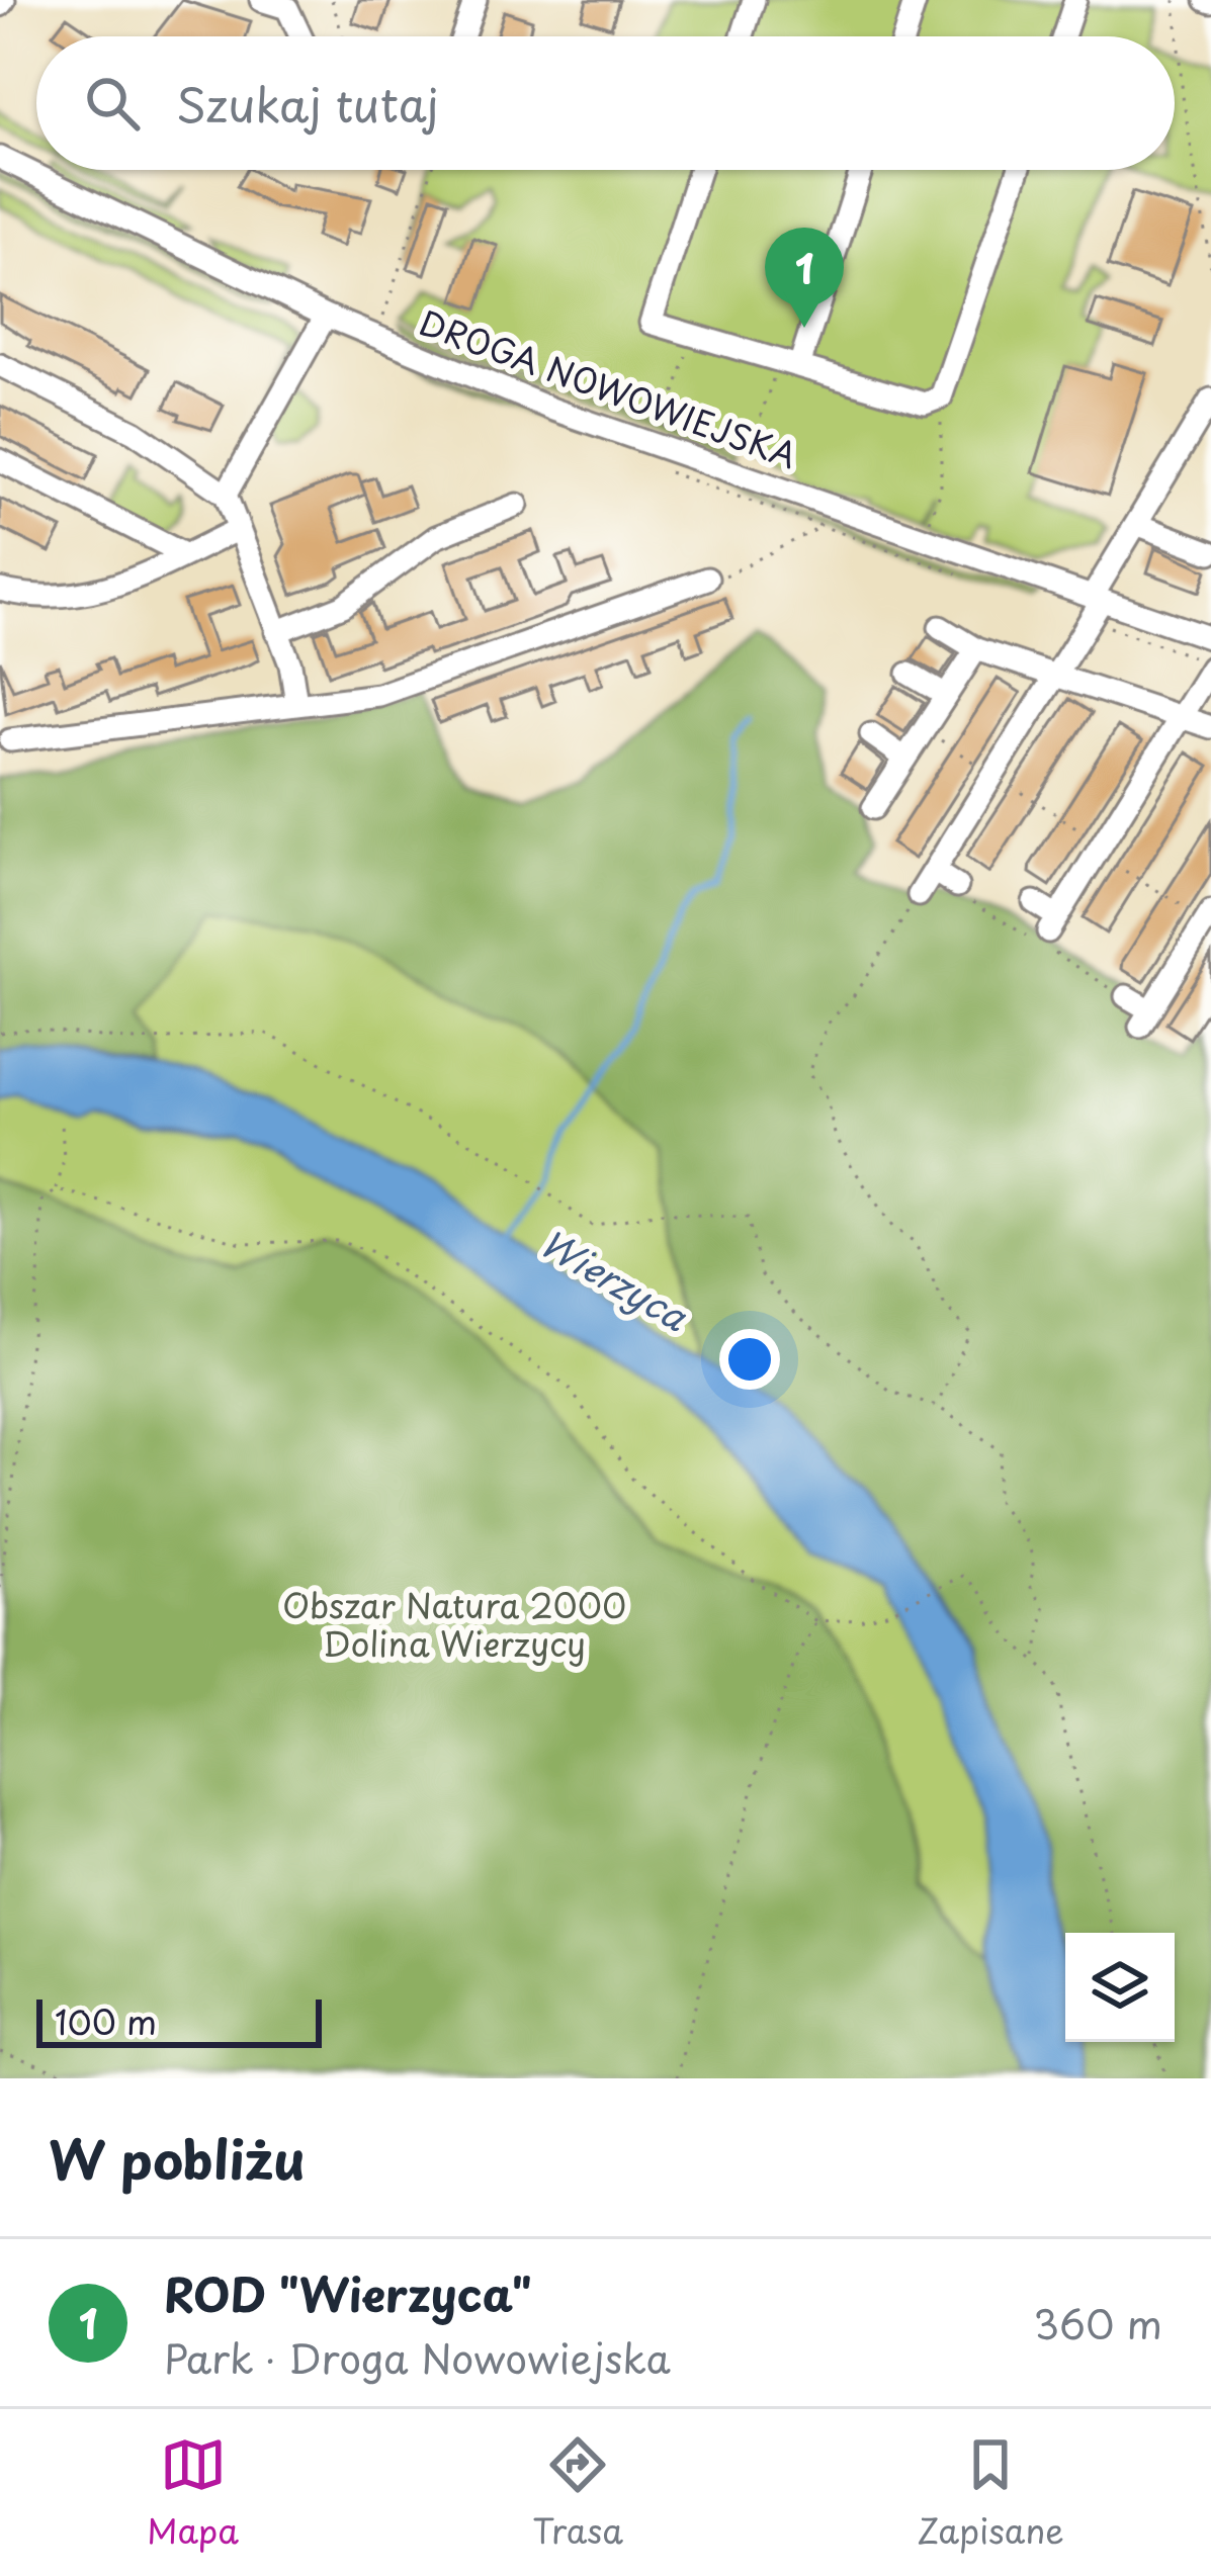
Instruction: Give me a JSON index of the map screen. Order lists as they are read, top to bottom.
{
  "streets": {
    "street": ["DROGA NOWOWIEJSKA"]
  },
  "water": ["Wierzyca"],
  "parks": ["Obszar Natura 2000 Dolina Wierzycy"],
  "scale_bar": "100 m",
  "page": {
    "search": "Szukaj tutaj",
    "pins": "1",
    "scale": "100 m",
    "heading": "W pobliżu",
    "list": [
      {
        "mark": "1",
        "name": "ROD \"Wierzyca\"",
        "note": "Park · Droga Nowowiejska",
        "value": "360 m"
      }
    ],
    "nav": ["Mapa", "Trasa", "Zapisane"]
  }
}
